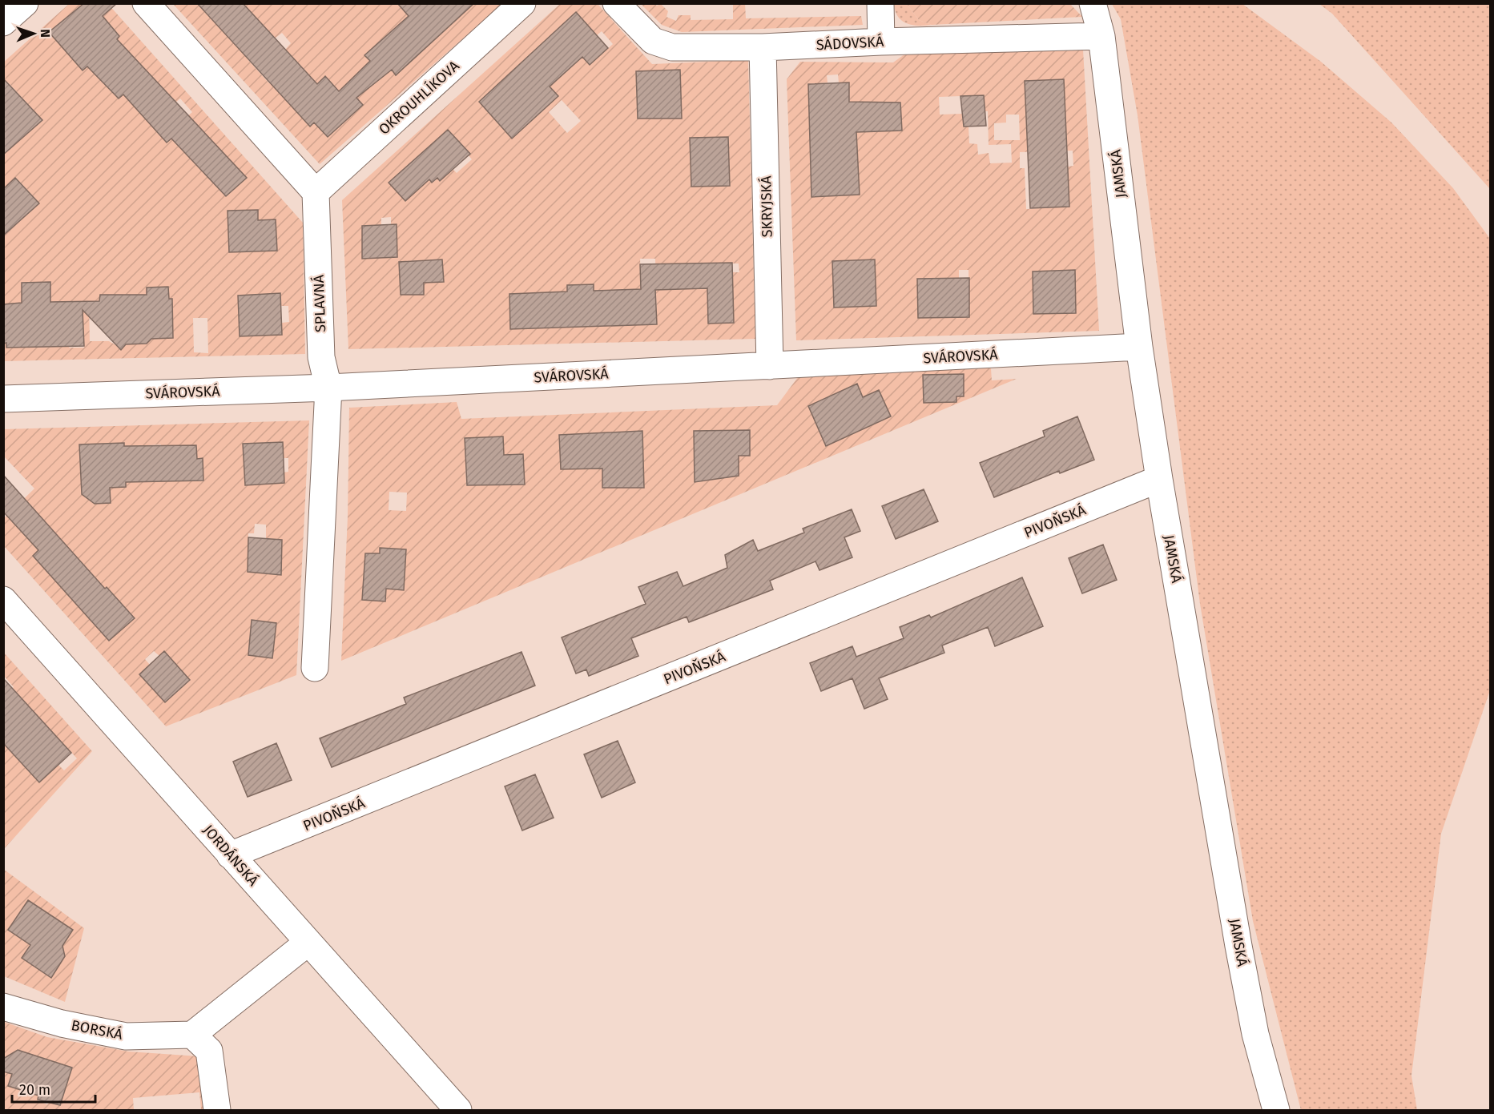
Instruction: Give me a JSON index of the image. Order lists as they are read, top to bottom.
{
  "streets": {
    "street": [
      "SÁDOVSKÁ",
      "OKROUHLÍKOVA",
      "JAMSKÁ",
      "SKRYJSKÁ",
      "SPLAVNÁ",
      "SVÁROVSKÁ",
      "PIVOŇSKÁ",
      "JORDÁNSKÁ",
      "BORSKÁ"
    ]
  },
  "crossings": [
    ["SÁDOVSKÁ", "JAMSKÁ"],
    ["SÁDOVSKÁ", "SKRYJSKÁ"],
    ["OKROUHLÍKOVA", "SPLAVNÁ"],
    ["JAMSKÁ", "SVÁROVSKÁ"],
    ["JAMSKÁ", "PIVOŇSKÁ"],
    ["SKRYJSKÁ", "SVÁROVSKÁ"],
    ["SPLAVNÁ", "SVÁROVSKÁ"],
    ["PIVOŇSKÁ", "JORDÁNSKÁ"]
  ],
  "scale_bar": "20 m",
  "north": "right"
}
